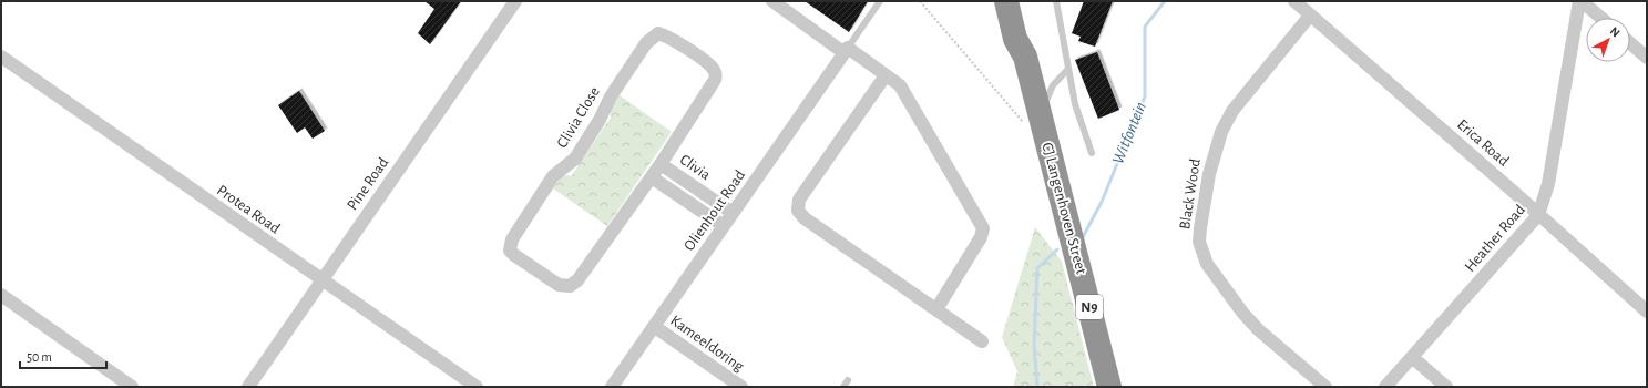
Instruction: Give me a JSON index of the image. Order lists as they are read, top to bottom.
{
  "streets": {
    "highway": ["CJ Langenhoven Street", "N9"],
    "street": [
      "Clivia Close",
      "Erica Road",
      "Clivia",
      "Pine Road",
      "Black Wood",
      "Protea Road",
      "Olienhout Road",
      "Heather Road",
      "Kameeldoring"
    ]
  },
  "crossings": [
    ["Clivia Close", "Clivia"],
    ["Erica Road", "Black Wood"],
    ["Erica Road", "Heather Road"],
    ["Clivia", "Olienhout Road"],
    ["Pine Road", "Protea Road"],
    ["Olienhout Road", "Kameeldoring"]
  ],
  "water": ["Witfontein"],
  "scale_bar": "50 m",
  "north": "top right"
}
